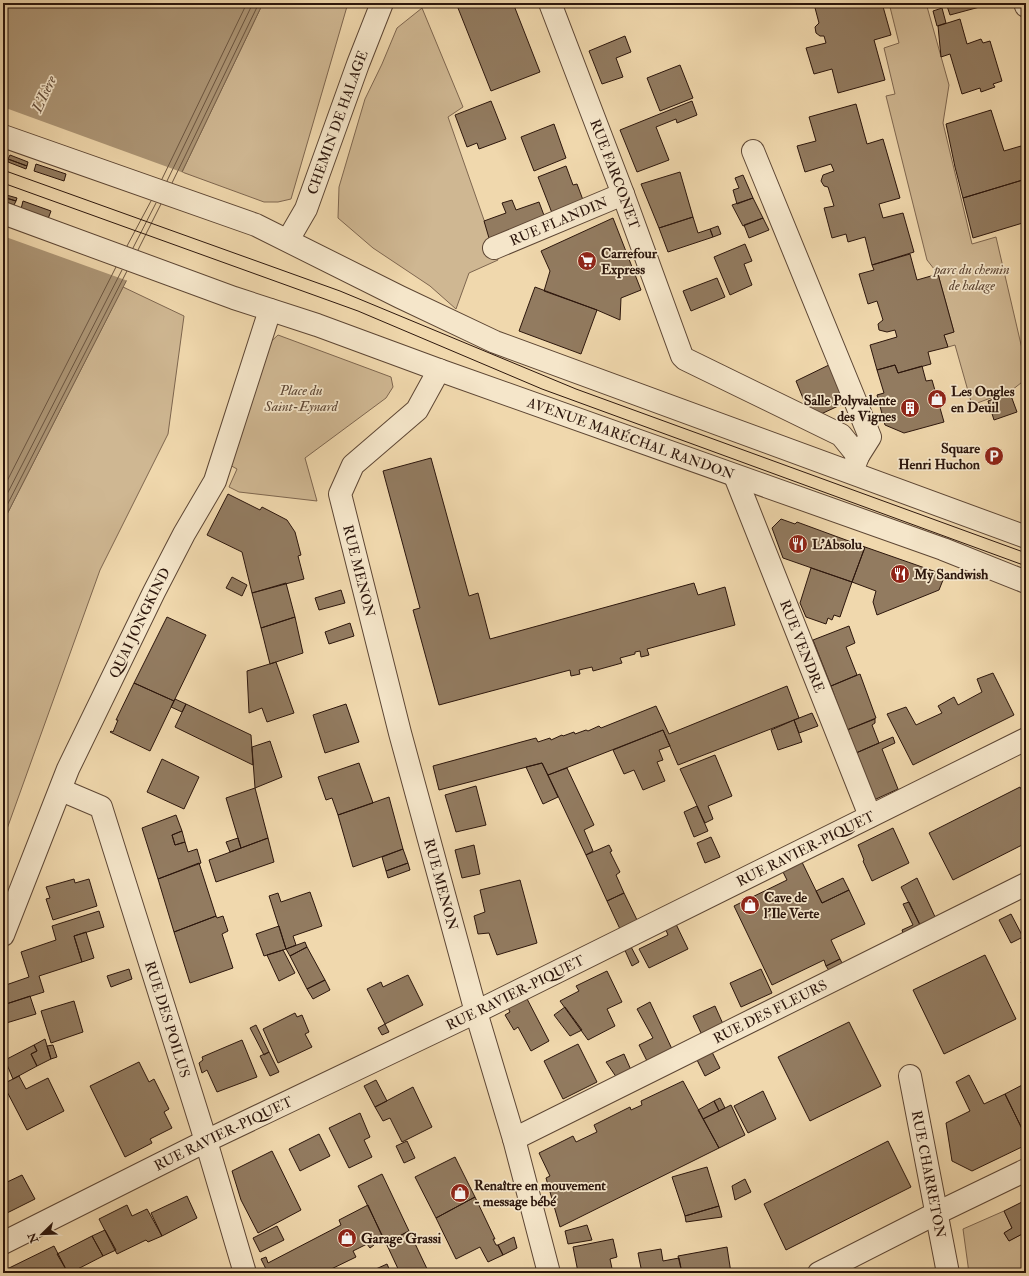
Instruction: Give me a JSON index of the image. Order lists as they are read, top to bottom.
{
  "streets": {
    "street": [
      "CHEMIN DE HALAGE",
      "RUE FARCONET",
      "RUE FLANDIN",
      "AVENUE MARÉCHAL RANDON",
      "RUE MENON",
      "QUAI JONGKIND",
      "RUE VENDRE",
      "RUE RAVIER-PIQUET",
      "RUE DES FLEURS",
      "RUE DES POILUS",
      "RUE CHARRETON"
    ]
  },
  "crossings": [
    ["RUE FARCONET", "RUE FLANDIN"],
    ["AVENUE MARÉCHAL RANDON", "RUE MENON"],
    ["AVENUE MARÉCHAL RANDON", "QUAI JONGKIND"],
    ["AVENUE MARÉCHAL RANDON", "RUE VENDRE"],
    ["RUE MENON", "RUE RAVIER-PIQUET"],
    ["RUE MENON", "RUE DES FLEURS"],
    ["QUAI JONGKIND", "RUE DES POILUS"],
    ["RUE VENDRE", "RUE RAVIER-PIQUET"],
    ["RUE RAVIER-PIQUET", "RUE DES POILUS"]
  ],
  "water": ["L'Isère"],
  "parks": ["parc du chemin de halage", "Place du Saint-Eynard"],
  "places": {
    "supermarket": ["Carrefour Express"],
    "shop": [
      "Les Ongles en Deuil",
      "Cave de l'Ile Verte",
      "Renaître en mouvement - message bébé",
      "Garage Grassi"
    ],
    "building": ["Salle Polyvalente des Vignes"],
    "parking": ["Square Henri Huchon"],
    "restaurant": ["L'Absolu", "My Sandwish"]
  },
  "north": "bottom left"
}
